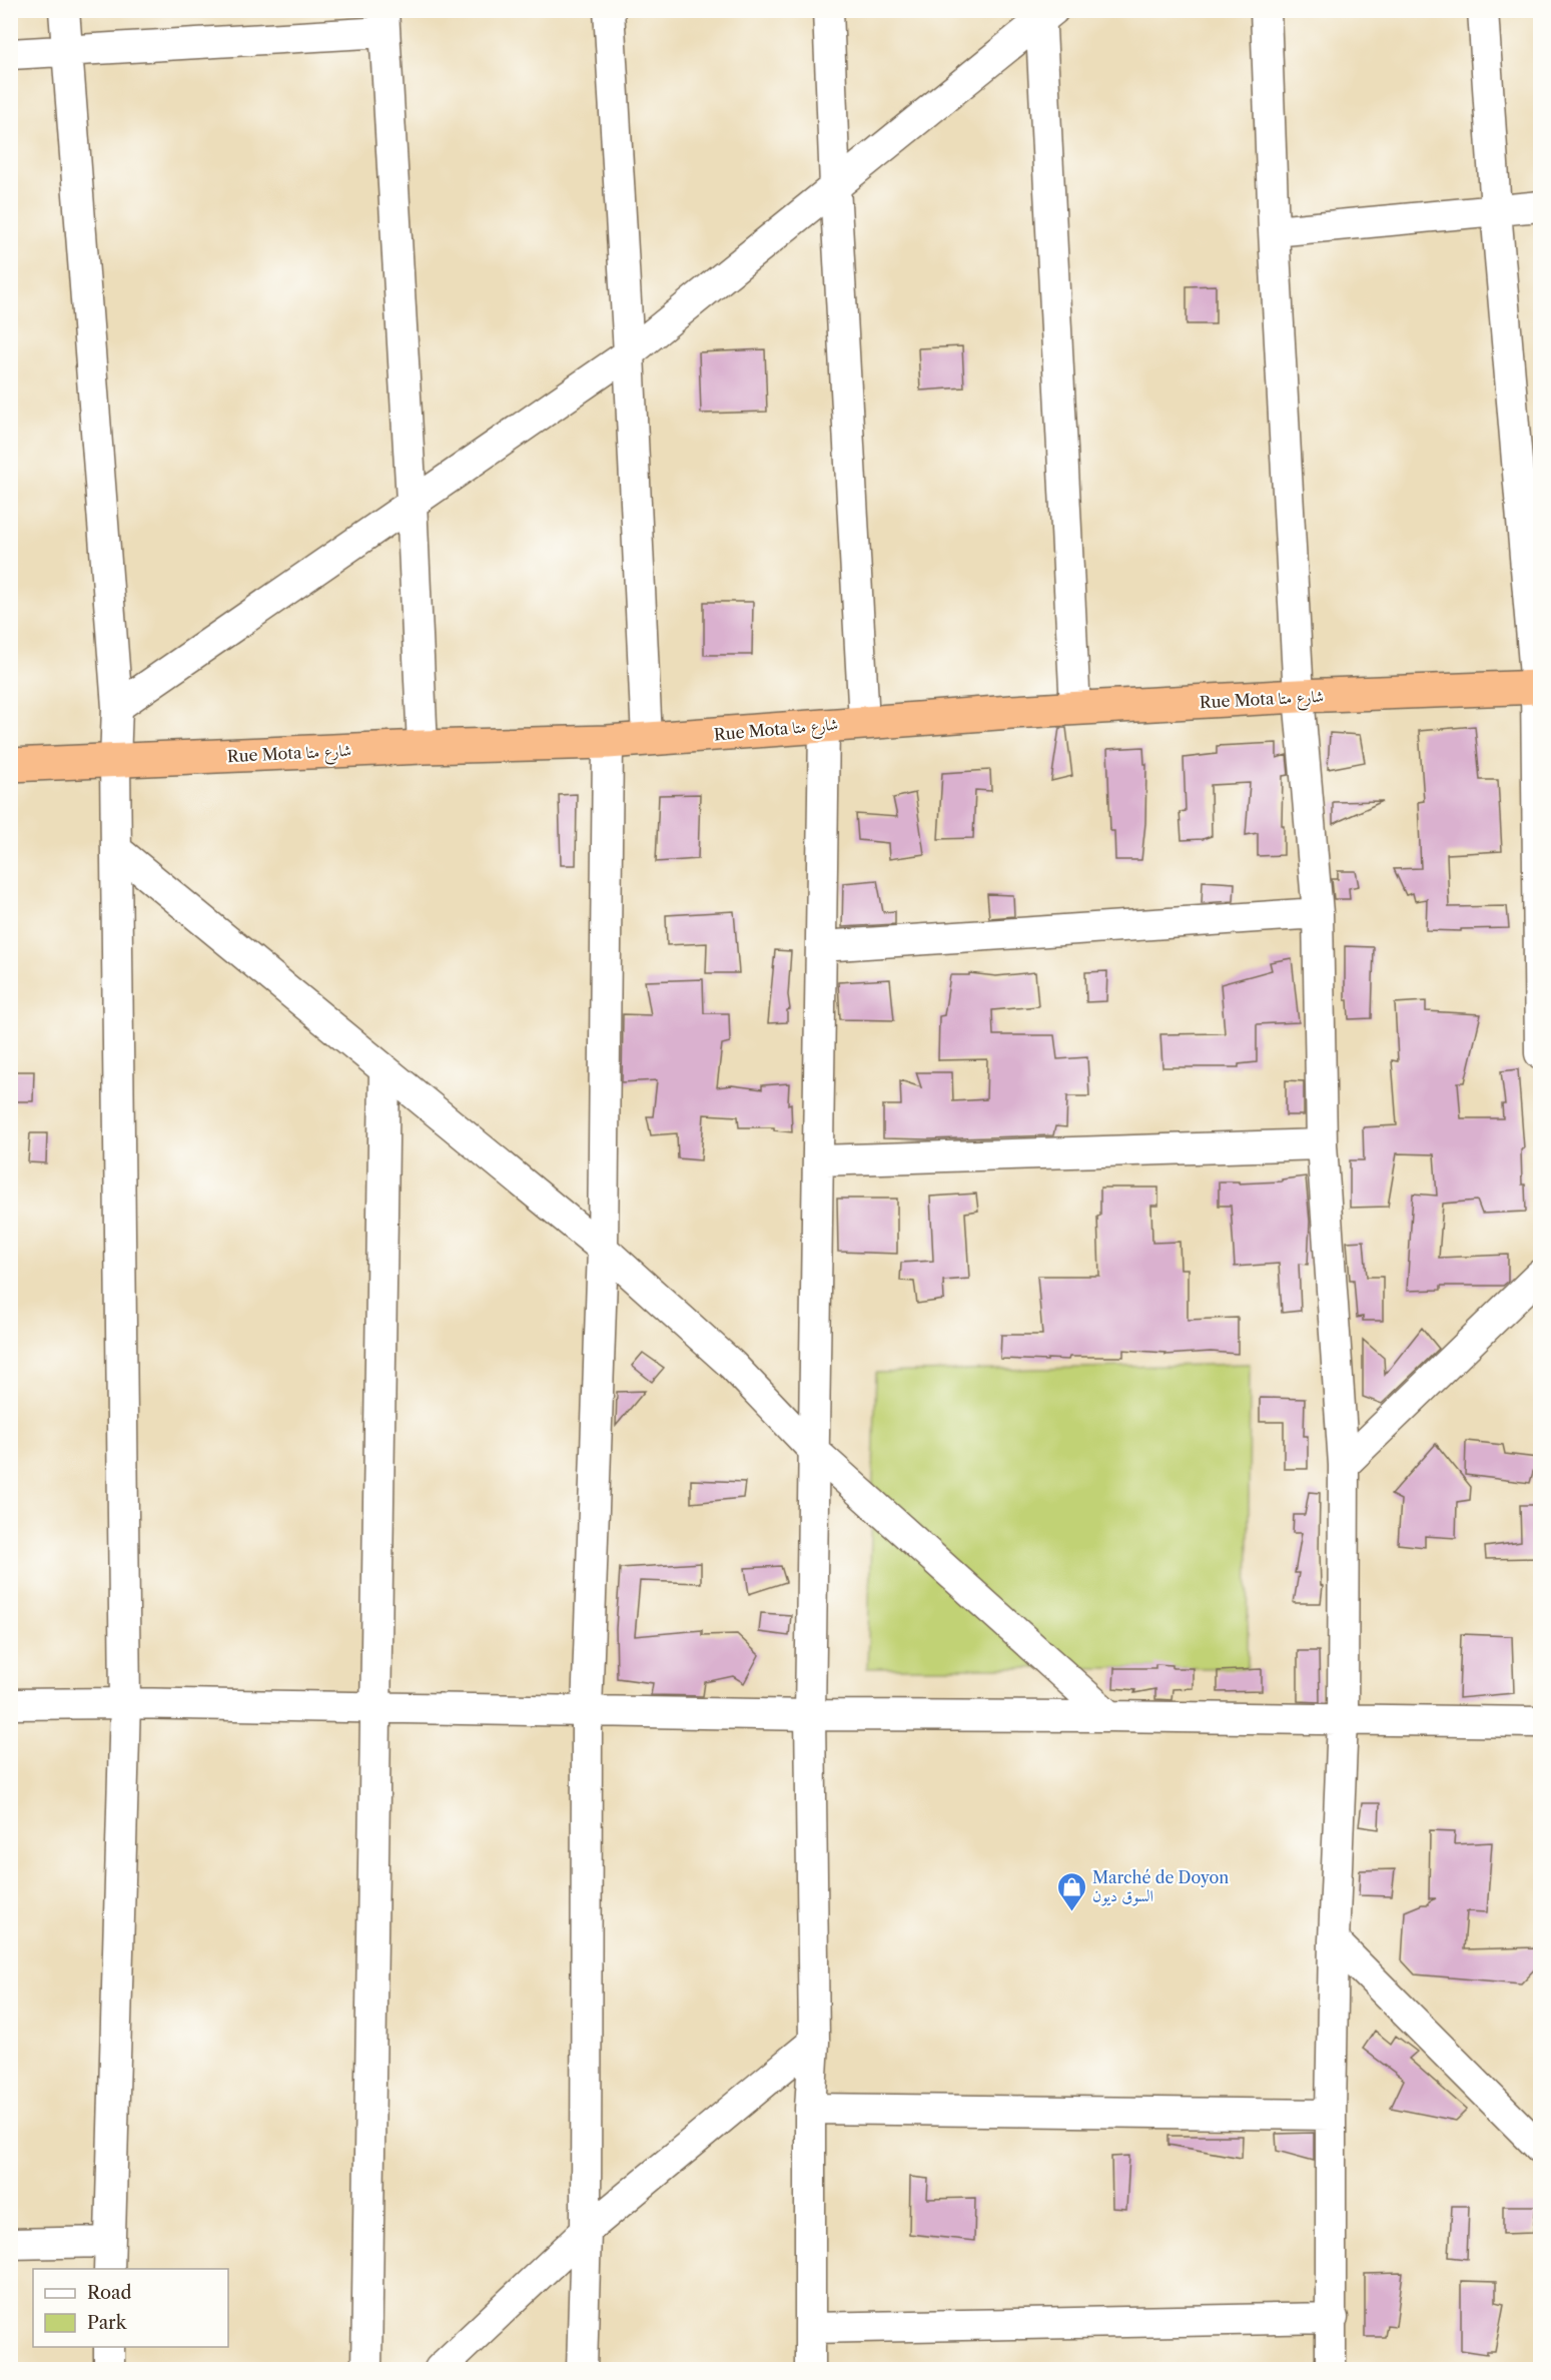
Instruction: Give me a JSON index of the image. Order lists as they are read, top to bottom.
{
  "streets": {
    "highway": ["Rue Mota شارع متا"]
  },
  "places": {
    "shop": ["Marché de Doyon السوق ديون"]
  },
  "legend": ["Road", "Park"]
}
